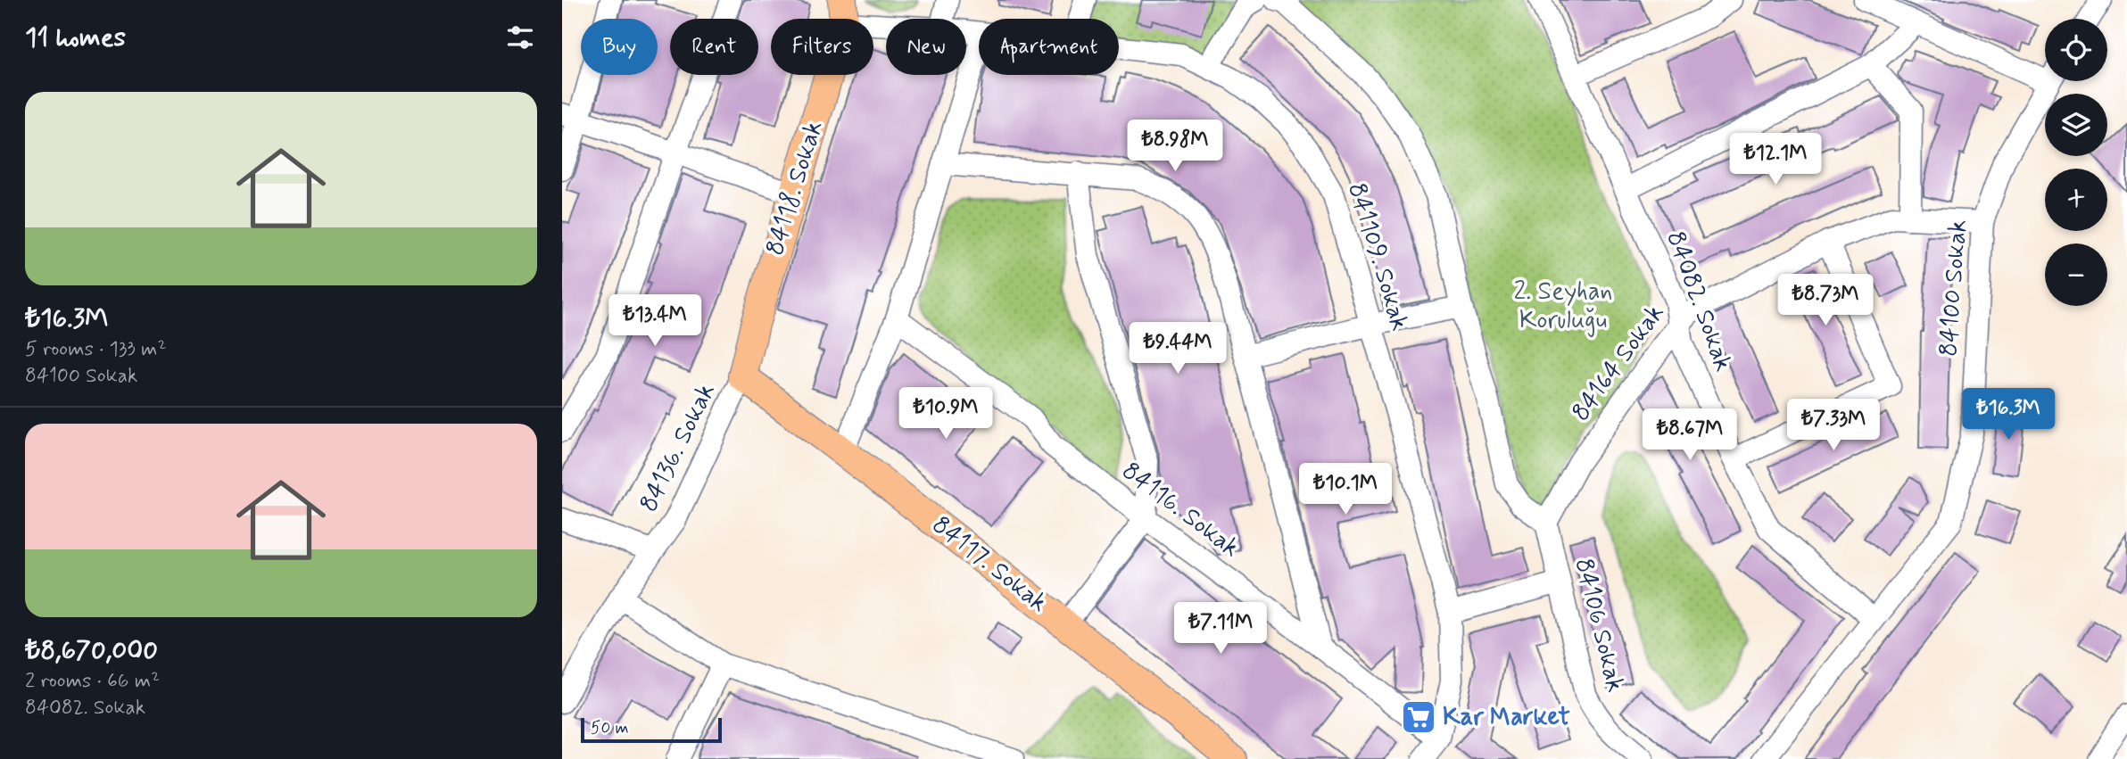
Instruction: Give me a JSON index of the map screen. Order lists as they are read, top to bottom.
{
  "streets": {
    "main road": ["84118. Sokak", "84117. Sokak"],
    "street": [
      "841109. Sokak",
      "84100 Sokak",
      "84082. Sokak",
      "84164 Sokak",
      "84136. Sokak",
      "84116. Sokak",
      "84106 Sokak"
    ]
  },
  "crossings": [
    ["84118. Sokak", "841109. Sokak"],
    ["84118. Sokak", "84136. Sokak"],
    ["84118. Sokak", "84117. Sokak"],
    ["84100 Sokak", "84082. Sokak"],
    ["84100 Sokak", "84164 Sokak"],
    ["84082. Sokak", "84164 Sokak"],
    ["84164 Sokak", "84106 Sokak"],
    ["84136. Sokak", "84117. Sokak"]
  ],
  "parks": ["2. Seyhan Koruluğu"],
  "places": {
    "supermarket": ["Kar Market"]
  },
  "scale_bar": "50 m",
  "page": {
    "heading": "11 homes",
    "map_buttons": ["+", "−"],
    "chip": [
      "Buy",
      "Rent",
      "Filters",
      "New",
      "Apartment"
    ],
    "list": [
      {
        "name": "₺16.3M",
        "note": "5 rooms · 133 m² · 84100 Sokak"
      },
      {
        "name": "₺8,670,000",
        "note": "2 rooms · 66 m² · 84082. Sokak"
      }
    ],
    "price": [
      "₺8.98M",
      "₺12.1M",
      "₺8.73M",
      "₺13.4M",
      "₺9.44M",
      "₺10.9M",
      "₺16.3M",
      "₺7.33M",
      "₺8.67M",
      "₺10.1M",
      "₺7.11M"
    ],
    "scale": "50 m"
  }
}
